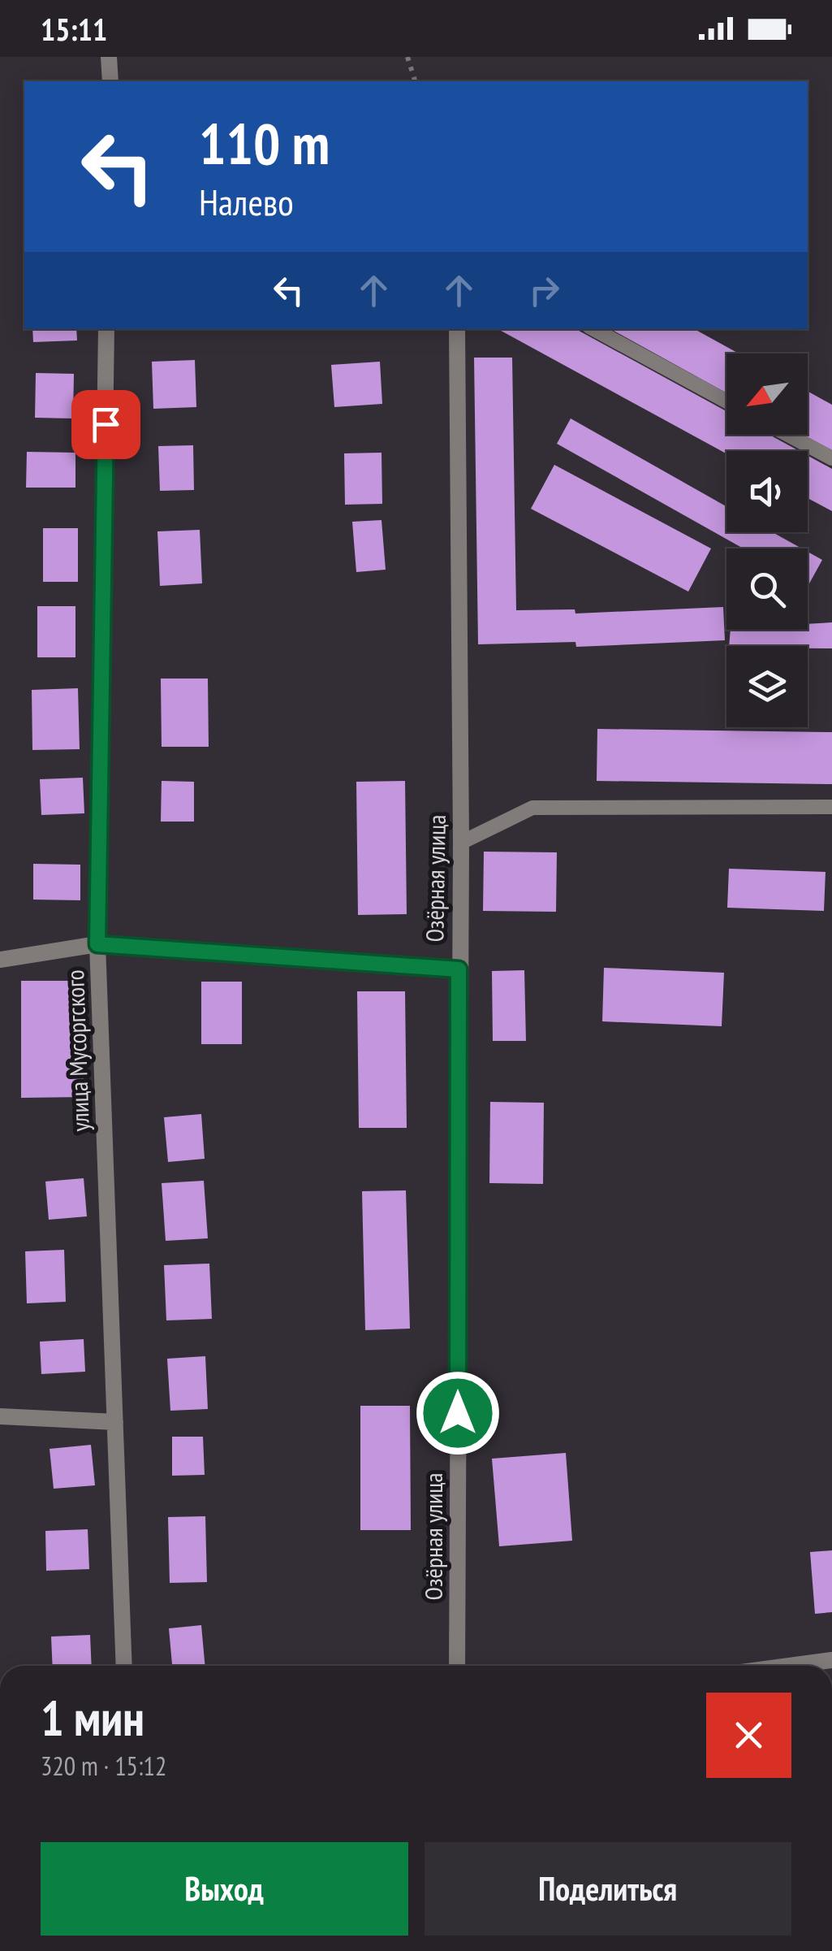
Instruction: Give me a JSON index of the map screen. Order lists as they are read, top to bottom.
{
  "streets": {
    "street": ["Озёрная улица", "улица Мусоргского"]
  },
  "north": "bottom left",
  "page": {
    "status": "15:11",
    "turn": ["110 m", "Налево"],
    "heading": ["1 мин", "320 m · 15:12"],
    "buttons": ["Выход", "Поделиться"]
  }
}
